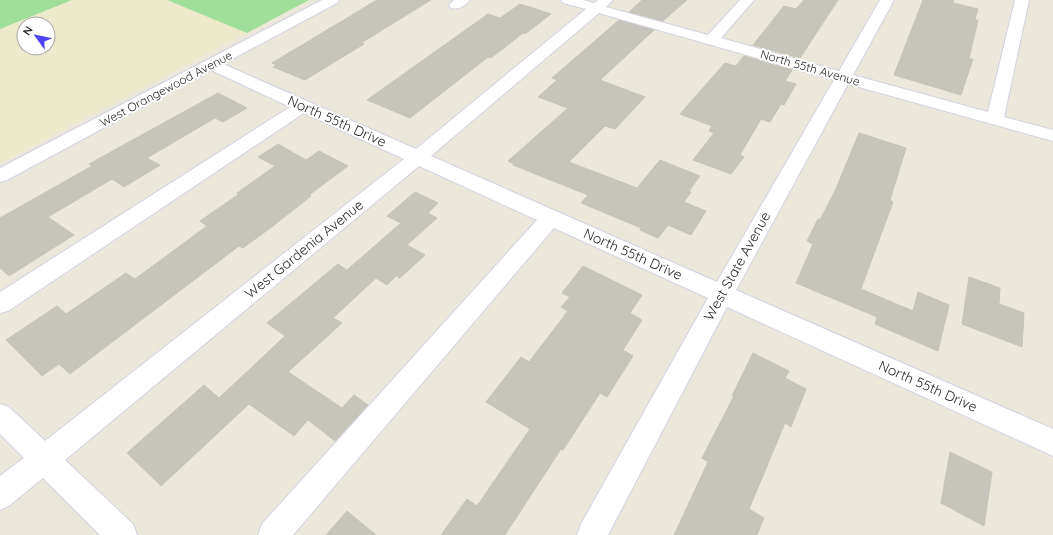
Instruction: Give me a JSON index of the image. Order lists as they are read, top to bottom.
{
  "streets": {
    "street": [
      "North 55th Avenue",
      "West Orangewood Avenue",
      "North 55th Drive",
      "West Gardenia Avenue",
      "West State Avenue"
    ]
  },
  "crossings": [
    ["North 55th Avenue", "West Gardenia Avenue"],
    ["North 55th Avenue", "West State Avenue"],
    ["West Orangewood Avenue", "North 55th Drive"],
    ["North 55th Drive", "West Gardenia Avenue"],
    ["North 55th Drive", "West State Avenue"]
  ],
  "north": "top left"
}
